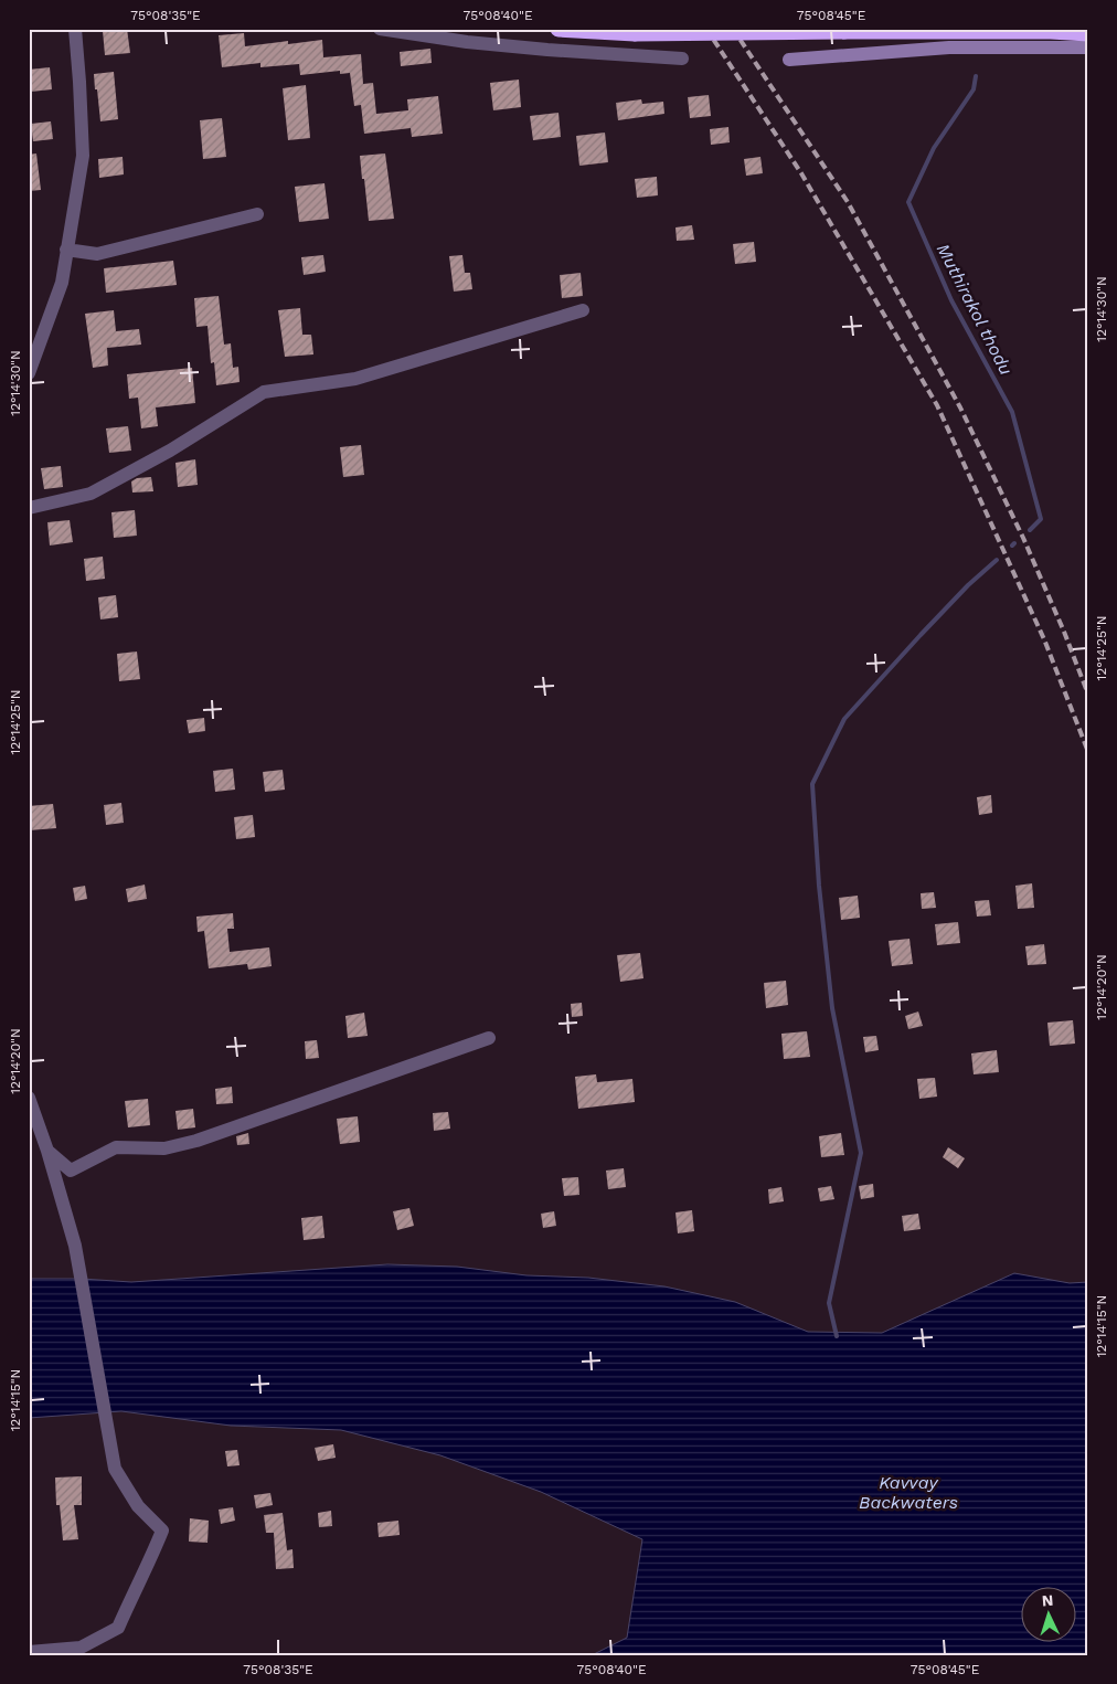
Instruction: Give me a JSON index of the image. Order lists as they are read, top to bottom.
{
  "water": ["Muthirakol thodu", "Kavvay Backwaters"],
  "north": "top",
  "coordinates": [
    "75°08'35\"E",
    "75°08'40\"E",
    "75°08'45\"E",
    "12°14'30\"N",
    "12°14'25\"N",
    "12°14'20\"N",
    "12°14'15\"N"
  ]
}
